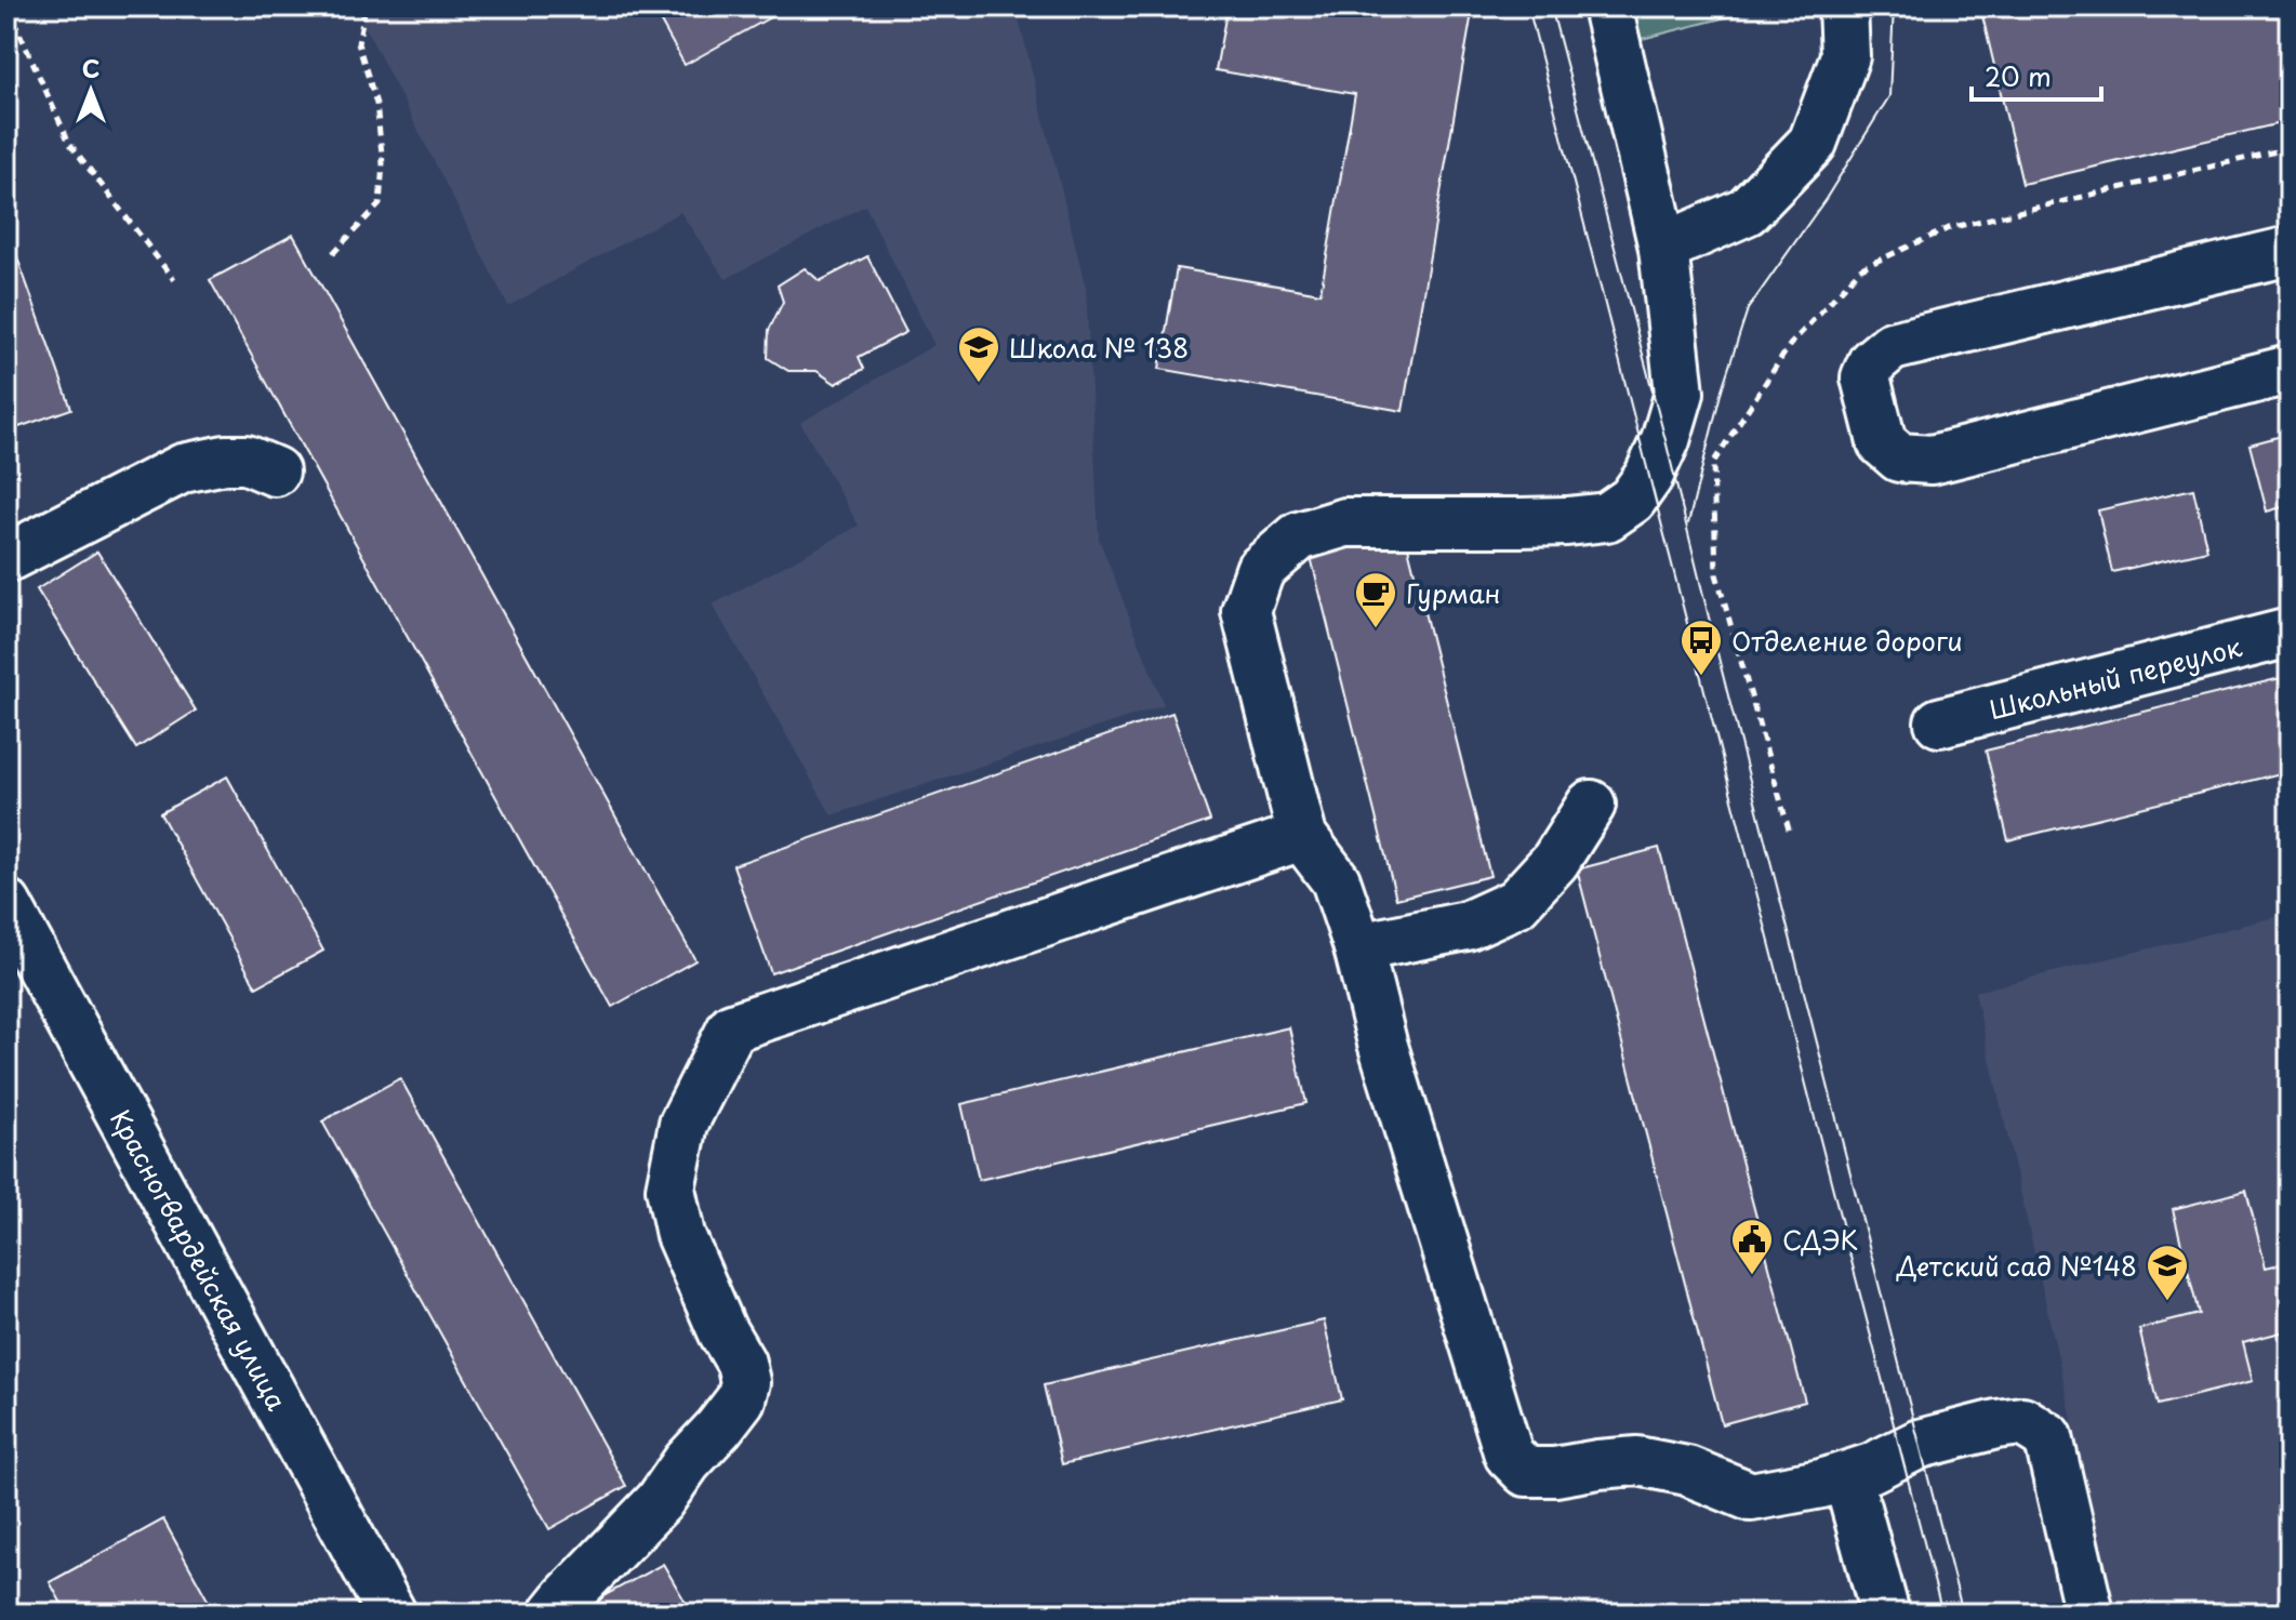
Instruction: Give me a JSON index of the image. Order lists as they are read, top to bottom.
{
  "streets": {
    "main road": ["Школьный переулок", "Красногвардейская улица"]
  },
  "places": {
    "school or university": ["Школа № 138", "Детский сад №148"],
    "cafe": ["Гурман"],
    "bus stop": ["Отделение дороги"],
    "public building": ["СДЭК"]
  },
  "scale_bar": "20 m",
  "north": "top"
}
